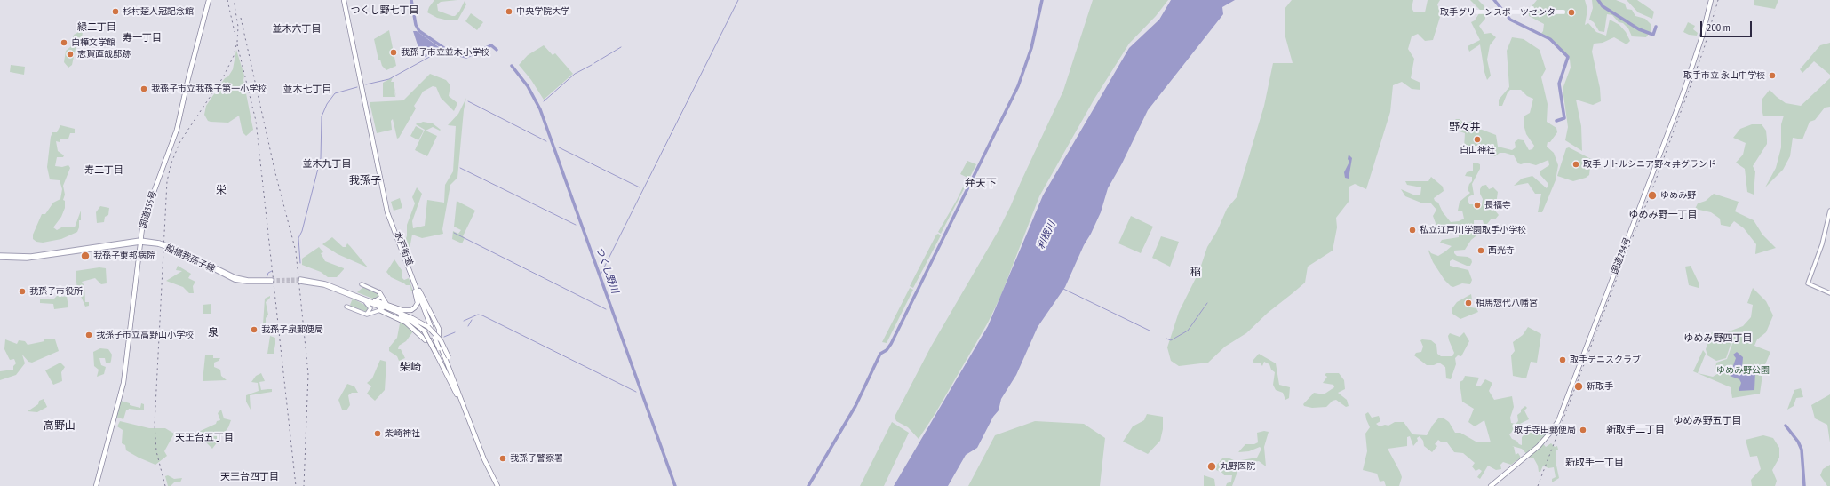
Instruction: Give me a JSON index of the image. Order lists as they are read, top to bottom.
{
  "streets": {
    "highway": ["国道356号", "水戸街道", "国道294号"],
    "main road": ["船橋我孫子線"]
  },
  "crossings": [
    ["国道356号", "船橋我孫子線"]
  ],
  "districts": [
    "つくし野七丁目",
    "緑二丁目",
    "並木六丁目",
    "寿一丁目",
    "並木七丁目",
    "野々井",
    "並木九丁目",
    "寿二丁目",
    "我孫子",
    "弁天下",
    "栄",
    "ゆめみ野一丁目",
    "稲",
    "泉",
    "ゆめみ野四丁目",
    "柴崎",
    "ゆめみ野五丁目",
    "高野山",
    "新取手二丁目",
    "天王台五丁目",
    "新取手一丁目",
    "天王台四丁目"
  ],
  "water": ["利根川", "つくし野川"],
  "parks": ["ゆめみ野公園"],
  "places": [
    "杉村楚人冠記念館",
    "中央学院大学",
    "取手グリーンスポーツセンター",
    "白樺文学館",
    "我孫子市立並木小学校",
    "志賀直哉邸跡",
    "取手市立 永山中学校",
    "我孫子市立我孫子第一小学校",
    "白山神社",
    "取手リトルシニア野々井グランド",
    "ゆめみ野",
    "長福寺",
    "私立江戸川学園取手小学校",
    "西光寺",
    "我孫子東邦病院",
    "我孫子市役所",
    "相馬惣代八幡宮",
    "我孫子泉郵便局",
    "我孫子市立高野山小学校",
    "取手テニスクラブ",
    "新取手",
    "取手寺田郵便局",
    "柴崎神社",
    "我孫子警察署",
    "丸野医院"
  ],
  "scale_bar": "200 m"
}
